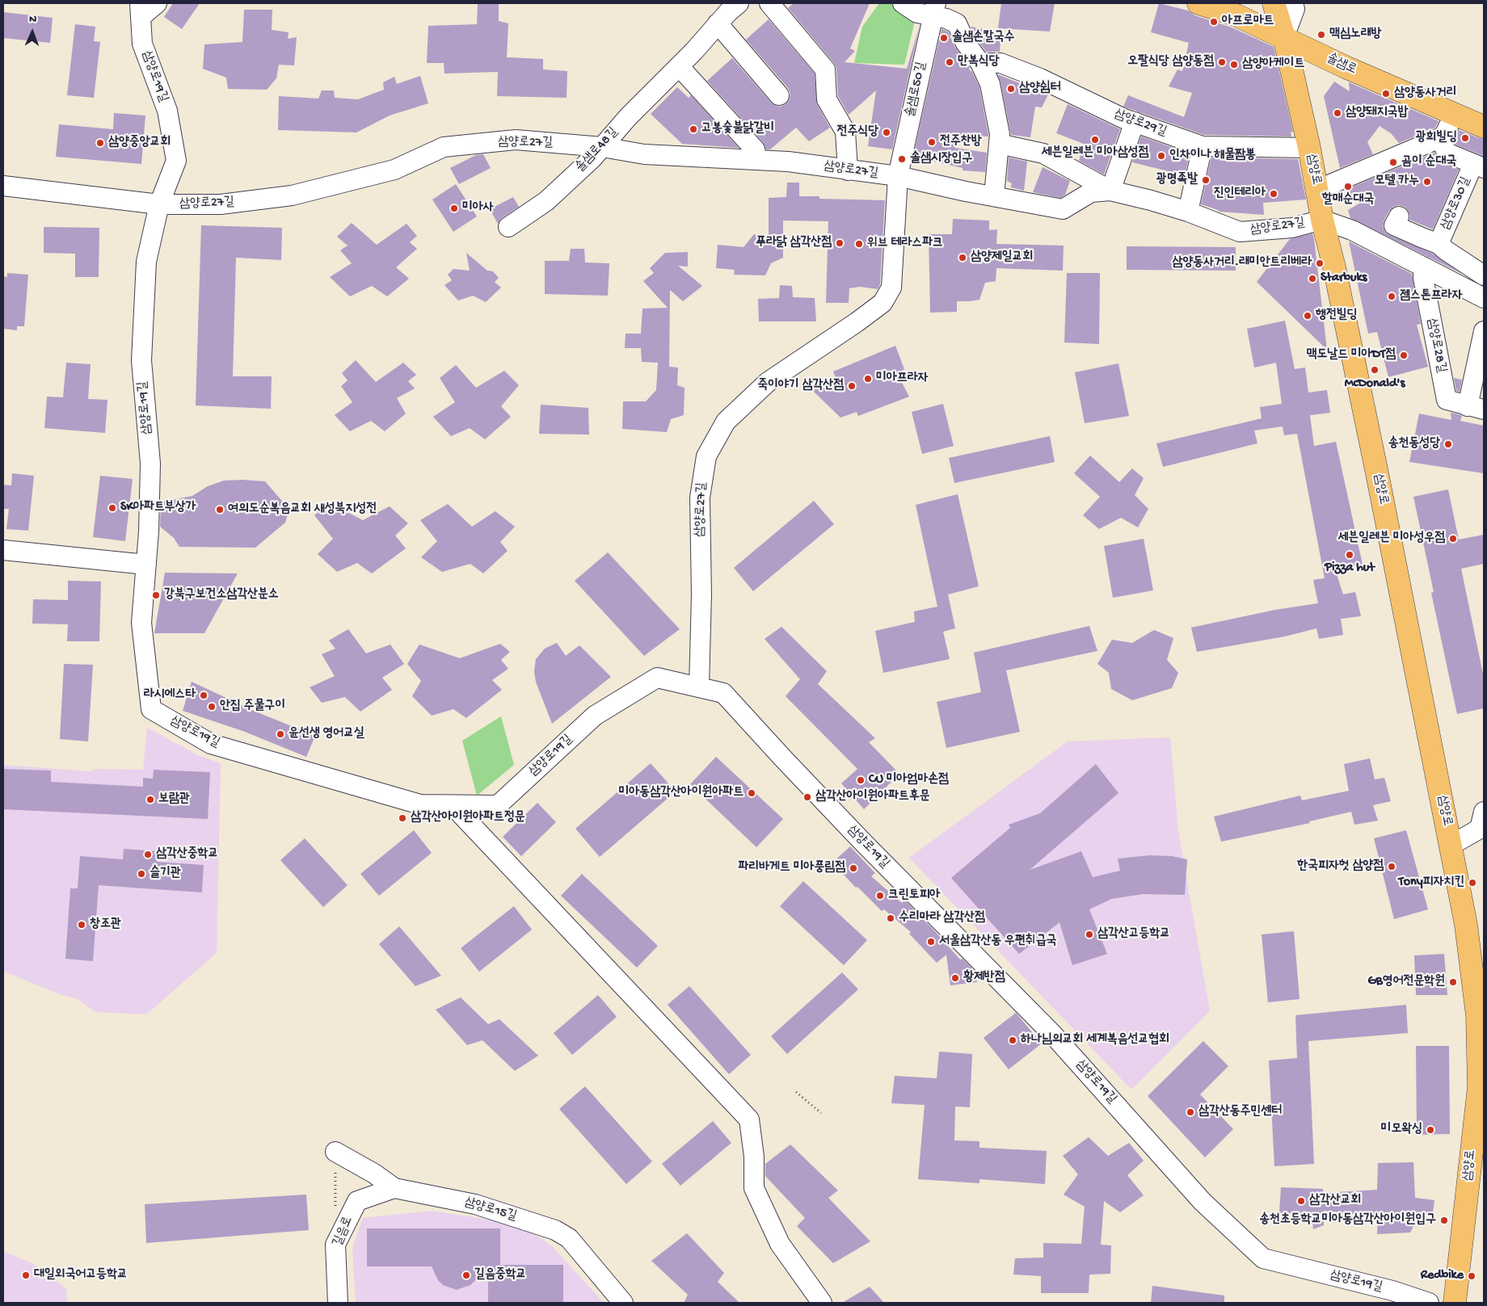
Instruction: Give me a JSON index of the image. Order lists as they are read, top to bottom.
{
  "streets": {
    "main road": ["솔샘로", "삼양로"],
    "street": [
      "삼양로19길",
      "솔샘로50길",
      "삼양로29길",
      "삼양로27길",
      "솔샘로48길",
      "삼양로30길",
      "삼양로28길",
      "삼양로15길",
      "길음로"
    ]
  },
  "crossings": [
    ["솔샘로", "삼양로"],
    ["삼양로19길", "삼양로27길"],
    ["솔샘로50길", "삼양로27길"],
    ["삼양로29길", "삼양로"],
    ["삼양로27길", "솔샘로48길"],
    ["삼양로27길", "삼양로"],
    ["삼양로15길", "길음로"]
  ],
  "places": [
    "아프로마트",
    "맥심노래방",
    "솔샘손칼국수",
    "만복식당",
    "오팔식당 삼양동점",
    "삼양아케이트",
    "삼양쉼터",
    "삼양동사거리",
    "삼양돼지국밥",
    "고봉숯불닭갈비",
    "전주식당",
    "광희빌딩",
    "세븐일레븐 미아삼성점",
    "전주찬방",
    "삼양중앙교회",
    "인차이나 해물짬뽕",
    "솔샘시장입구",
    "곰이 순대국",
    "광명족발",
    "모텔 카누",
    "할매순대국",
    "진인테리아",
    "미아사",
    "푸라닭 삼각산점",
    "위브 테라스파크",
    "삼양제일교회",
    "삼양동사거리.래미안트리베라",
    "Starbuks",
    "젬스톤프라자",
    "행전빌딩",
    "맥도날드 미아DT점",
    "McDonald's",
    "미아프라자",
    "죽이야기 삼각산점",
    "송천동성당",
    "SK아파트부상가",
    "여의도순복음교회 새성북지성전",
    "세븐일레븐 미아성우점",
    "Pizza hut",
    "강북구보건소삼각산분소",
    "라시에스타",
    "안집 주물구이",
    "윤선생 영어교실",
    "CU 미아엄마손점",
    "미아동삼각산아이원아파트",
    "삼각산아이원아파트후문",
    "보람관",
    "삼각산아이원아파트정문",
    "삼각산중학교",
    "한국피자헛 삼양점",
    "파리바게트 미아풍림점",
    "슬기관",
    "Tony피자치킨",
    "크린토피아",
    "수리마라 삼각산점",
    "창조관",
    "삼각산고등학교",
    "서울삼각산동 우편취급국",
    "황제반점",
    "GB영어전문학원",
    "하나님의교회 세계복음선교협회",
    "삼각산동주민센터",
    "미모왁싱",
    "삼각산교회",
    "송천초등학교미아동삼각산아이원입구",
    "대일외국어고등학교",
    "길음중학교",
    "Redbike"
  ],
  "north": "top"
}
